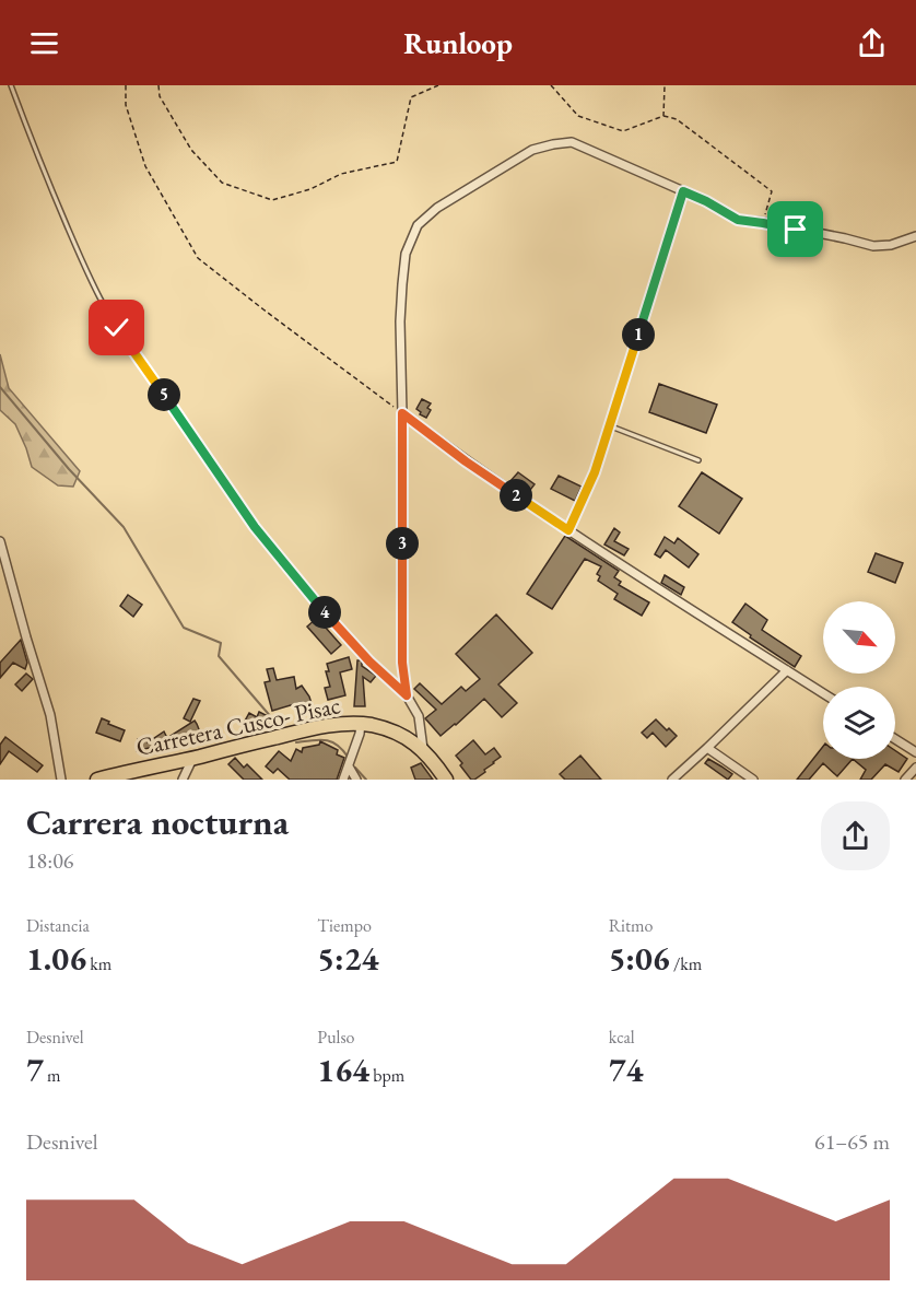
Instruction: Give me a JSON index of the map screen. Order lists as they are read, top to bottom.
{
  "streets": {
    "highway": ["Carretera Cusco- Pisac"]
  },
  "north": "bottom right",
  "page": {
    "header": "Runloop",
    "pins": [
      "1",
      "5",
      "2",
      "3",
      "4"
    ],
    "heading": ["Carrera nocturna", "18:06"],
    "stats": [
      ["Distancia", "1.06 km"],
      ["Tiempo", "5:24"],
      ["Ritmo", "5:06 /km"],
      ["Desnivel", "7 m"],
      ["Pulso", "164 bpm"],
      ["kcal", "74"]
    ],
    "chart": ["Desnivel", "61–65 m"]
  }
}
